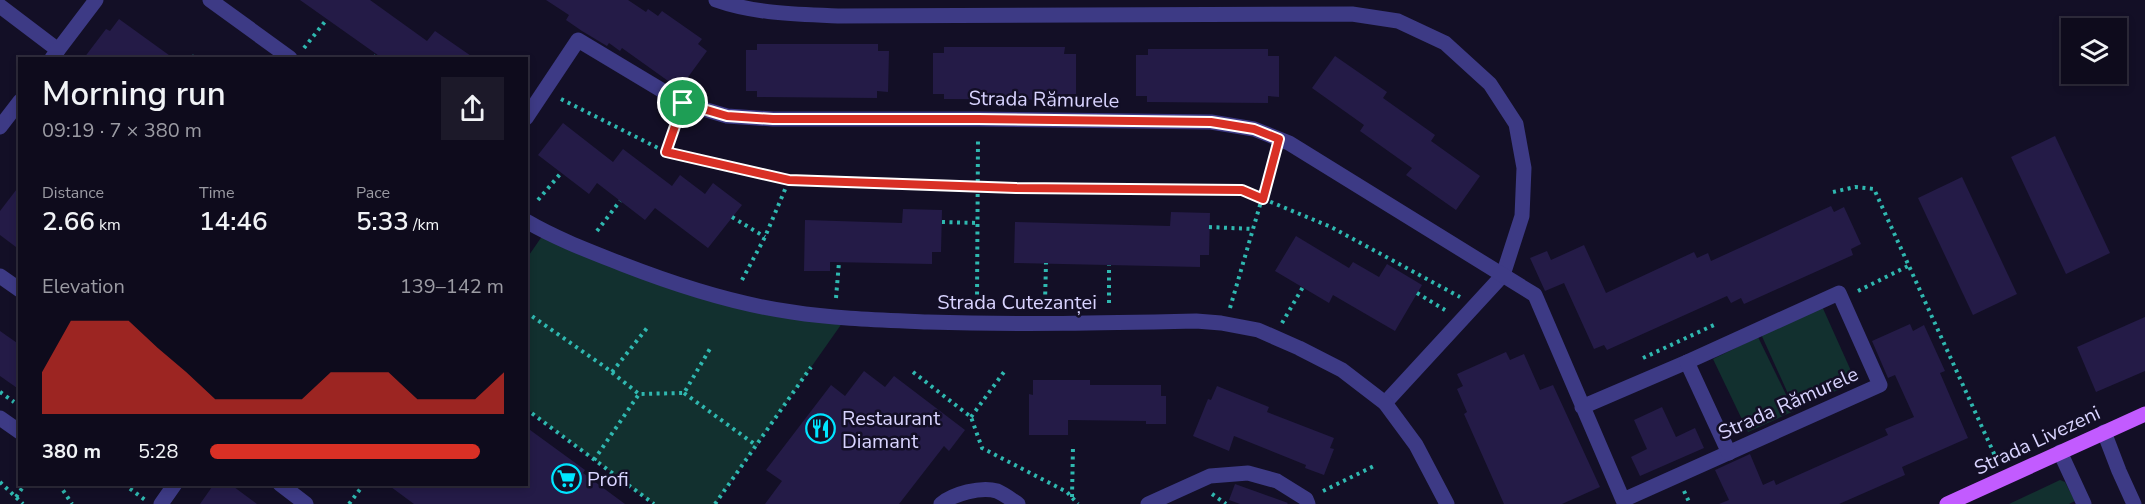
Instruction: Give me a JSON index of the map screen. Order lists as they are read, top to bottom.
{
  "streets": {
    "main road": ["Strada Livezeni"],
    "street": ["Strada Rămurele", "Strada Cutezanței"]
  },
  "places": {
    "restaurant": ["Restaurant Diamant"],
    "supermarket": ["Profi"]
  },
  "page": {
    "heading": ["Morning run", "09:19 · 7 × 380 m"],
    "stats": [
      ["Distance", "2.66 km"],
      ["Time", "14:46"],
      ["Pace", "5:33 /km"]
    ],
    "chart": ["Elevation", "139–142 m"],
    "list": [
      {
        "name": "380 m",
        "note": "5:28"
      }
    ]
  }
}
